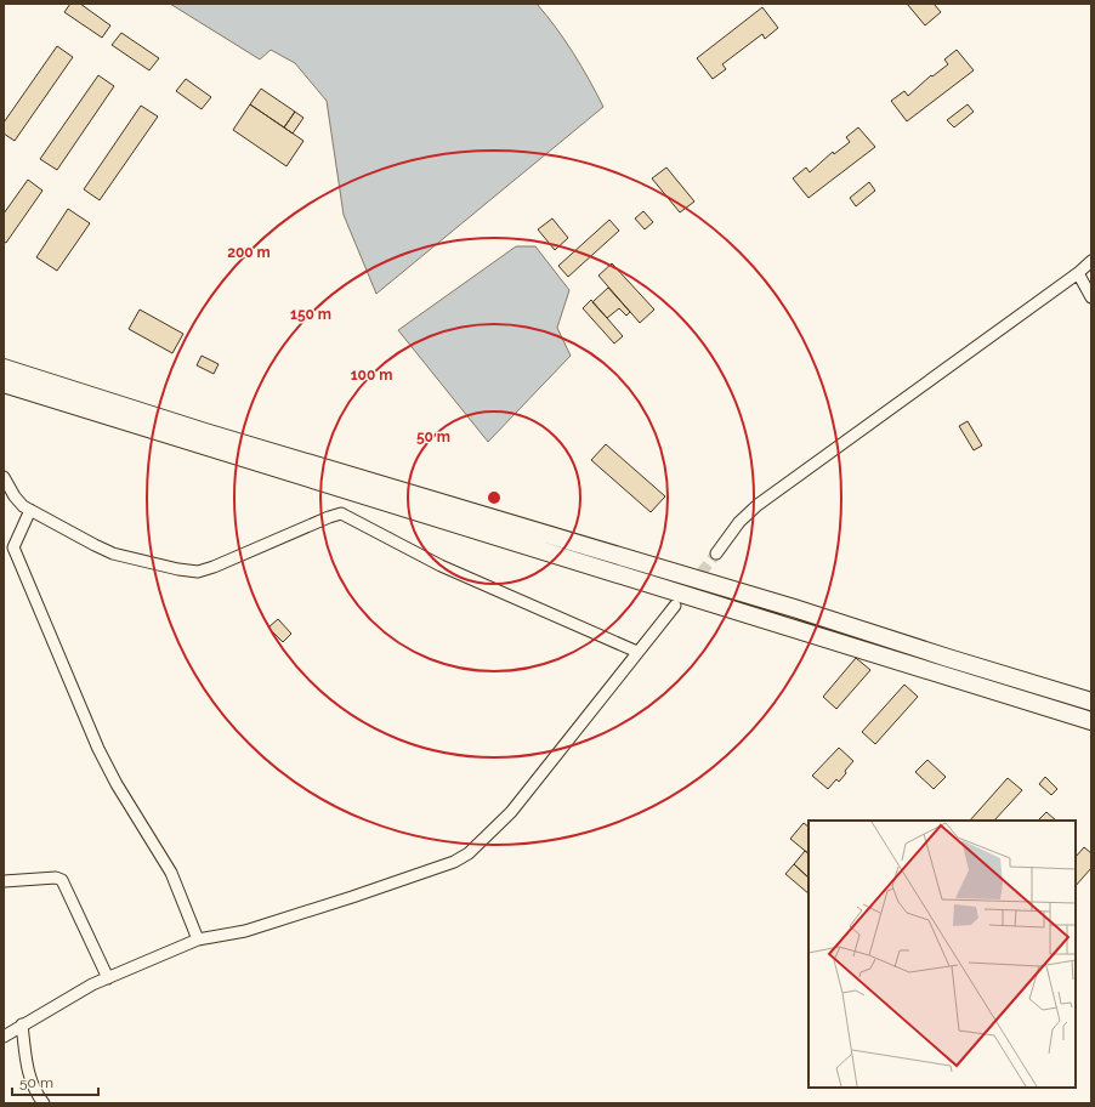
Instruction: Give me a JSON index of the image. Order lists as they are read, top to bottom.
{
  "scale_bar": "50 m",
  "rings": [
    "200 m",
    "150 m",
    "100 m",
    "50 m"
  ]
}
